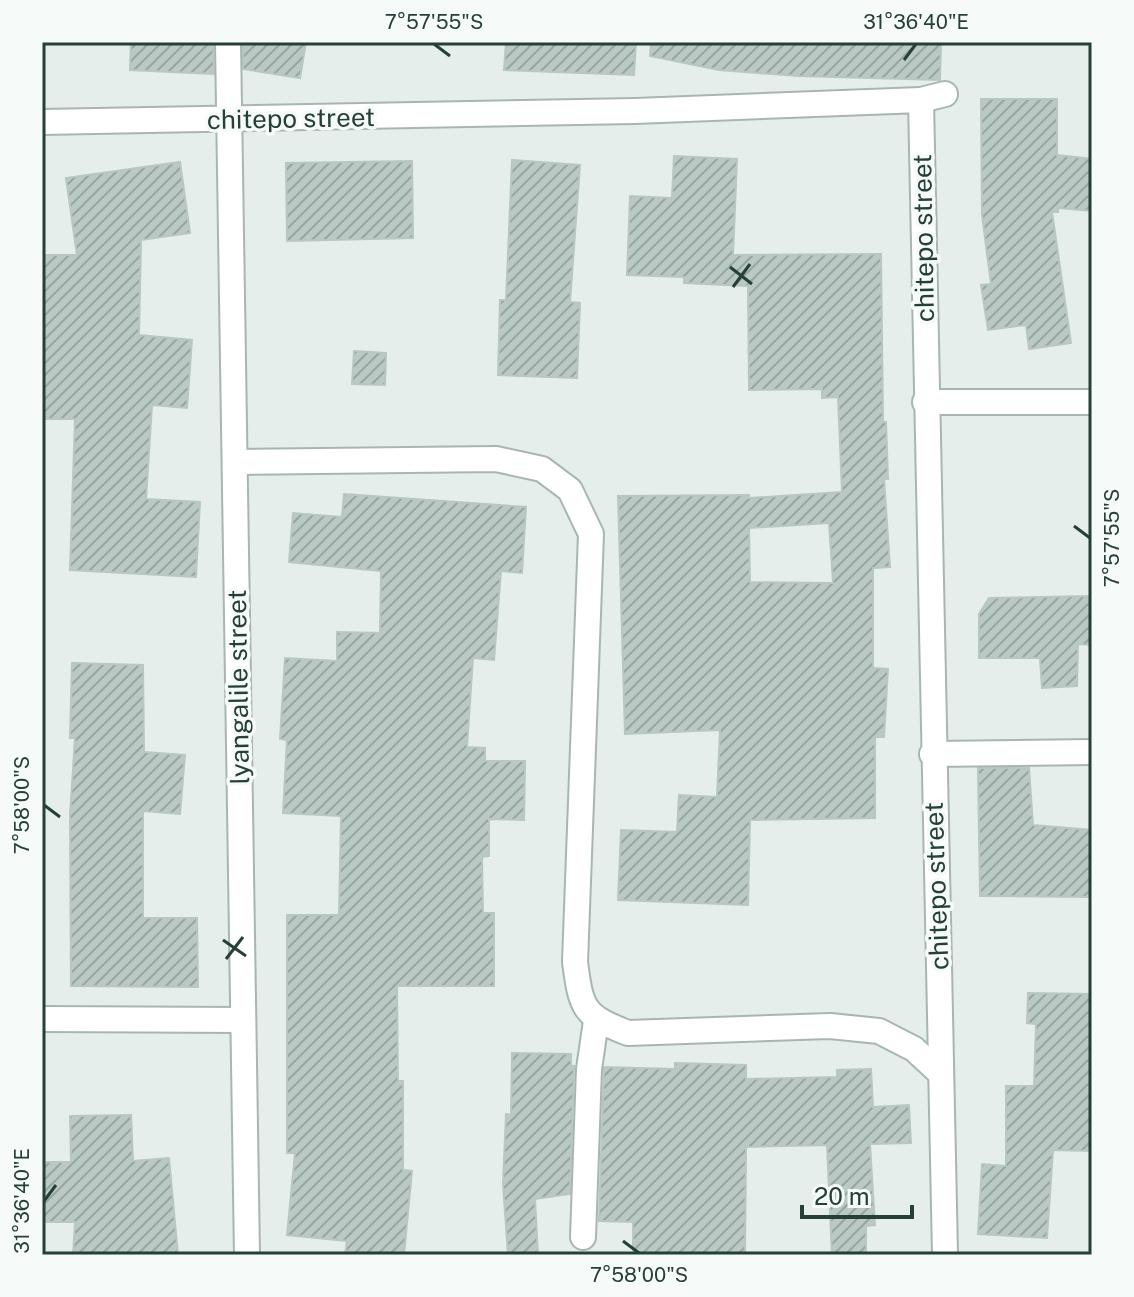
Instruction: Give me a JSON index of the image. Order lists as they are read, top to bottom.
{
  "streets": {
    "street": ["chitepo street", "lyangalile street"]
  },
  "crossings": [
    ["chitepo street", "lyangalile street"]
  ],
  "scale_bar": "20 m",
  "coordinates": ["7°57'55\"S", "31°36'40\"E", "7°58'00\"S"]
}
